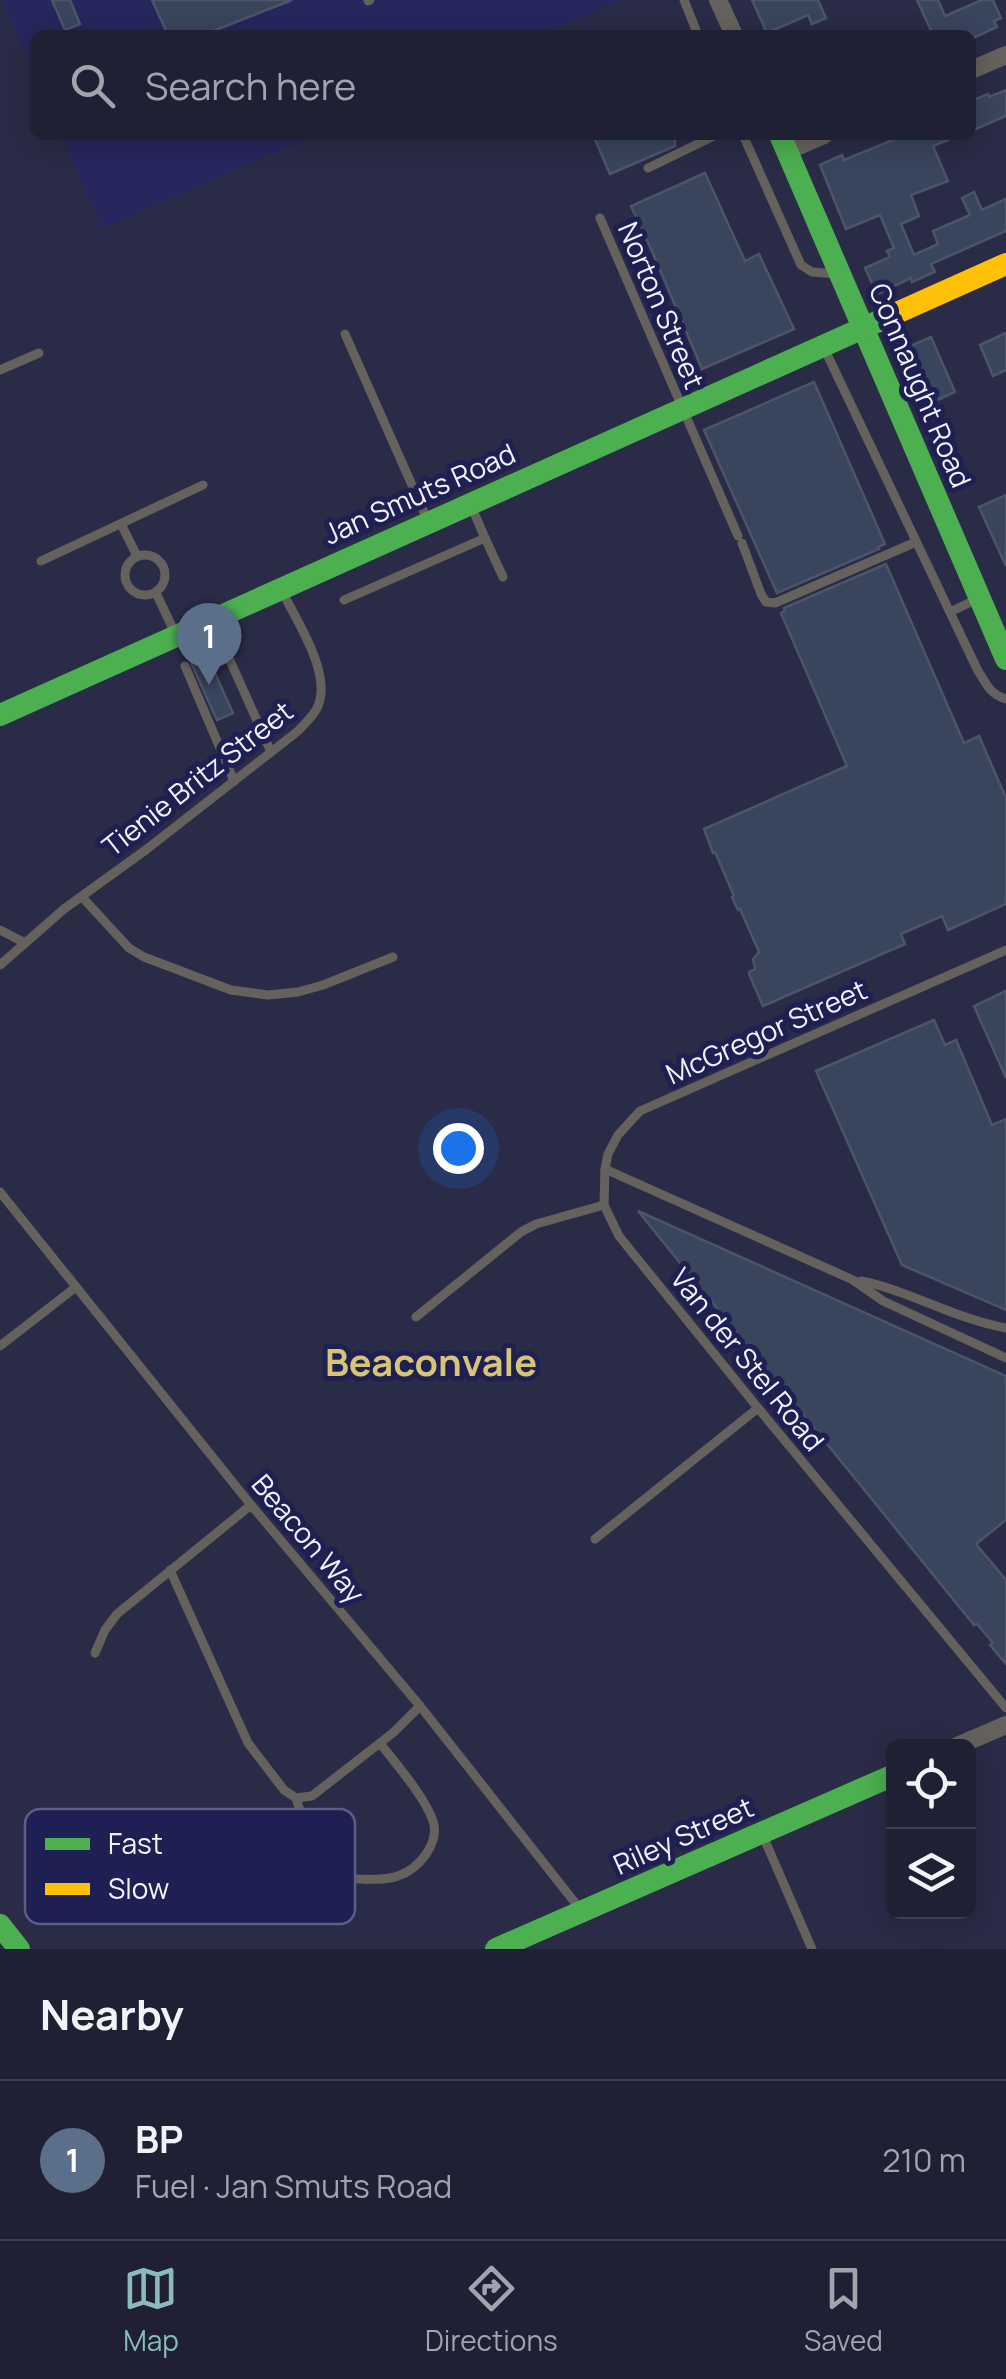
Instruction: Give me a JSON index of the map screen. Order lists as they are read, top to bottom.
{
  "streets": {
    "street": ["Connaught Road", "Jan Smuts Road", "Riley Street"],
    "lane": [
      "Norton Street",
      "Tienie Britz Street",
      "McGregor Street",
      "Van der Stel Road",
      "Beacon Way"
    ]
  },
  "crossings": [
    ["Norton Street", "Jan Smuts Road"],
    ["Connaught Road", "Jan Smuts Road"],
    ["Jan Smuts Road", "Tienie Britz Street"],
    ["McGregor Street", "Van der Stel Road"],
    ["Beacon Way", "Riley Street"]
  ],
  "districts": ["Beaconvale"],
  "legend": ["Fast", "Slow"],
  "page": {
    "search": "Search here",
    "pins": "1",
    "heading": "Nearby",
    "list": [
      {
        "mark": "1",
        "name": "BP",
        "note": "Fuel · Jan Smuts Road",
        "value": "210 m"
      }
    ],
    "nav": ["Map", "Directions", "Saved"]
  }
}
